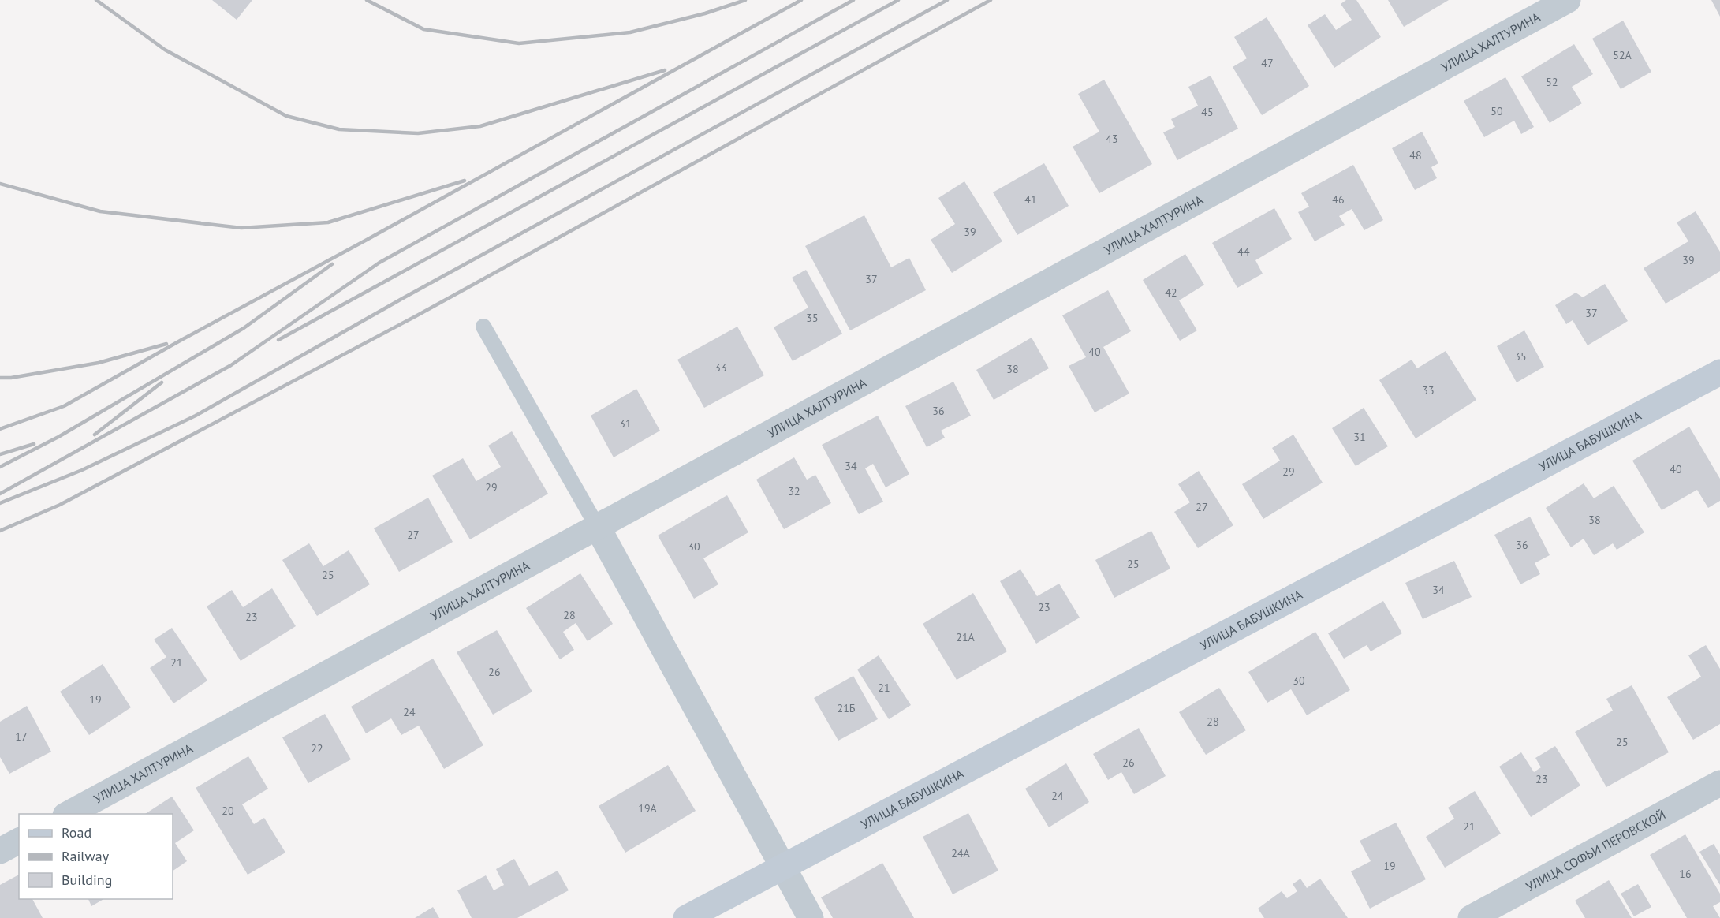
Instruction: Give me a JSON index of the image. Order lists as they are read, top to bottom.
{
  "streets": {
    "street": ["УЛИЦА ХАЛТУРИНА", "УЛИЦА БАБУШКИНА", "УЛИЦА СОФЬИ ПЕРОВСКОЙ"]
  },
  "house_numbers": [
    "52А",
    "47",
    "52",
    "50",
    "45",
    "43",
    "48",
    "41",
    "46",
    "39",
    "44",
    "39",
    "37",
    "42",
    "37",
    "35",
    "40",
    "35",
    "33",
    "38",
    "33",
    "36",
    "31",
    "31",
    "34",
    "40",
    "29",
    "29",
    "32",
    "27",
    "38",
    "27",
    "36",
    "30",
    "25",
    "25",
    "34",
    "23",
    "28",
    "23",
    "21А",
    "21",
    "26",
    "30",
    "21",
    "19",
    "21Б",
    "24",
    "28",
    "17",
    "25",
    "22",
    "26",
    "23",
    "24",
    "19А",
    "20",
    "21",
    "24А",
    "19",
    "16"
  ],
  "legend": ["Road", "Railway", "Building"]
}
